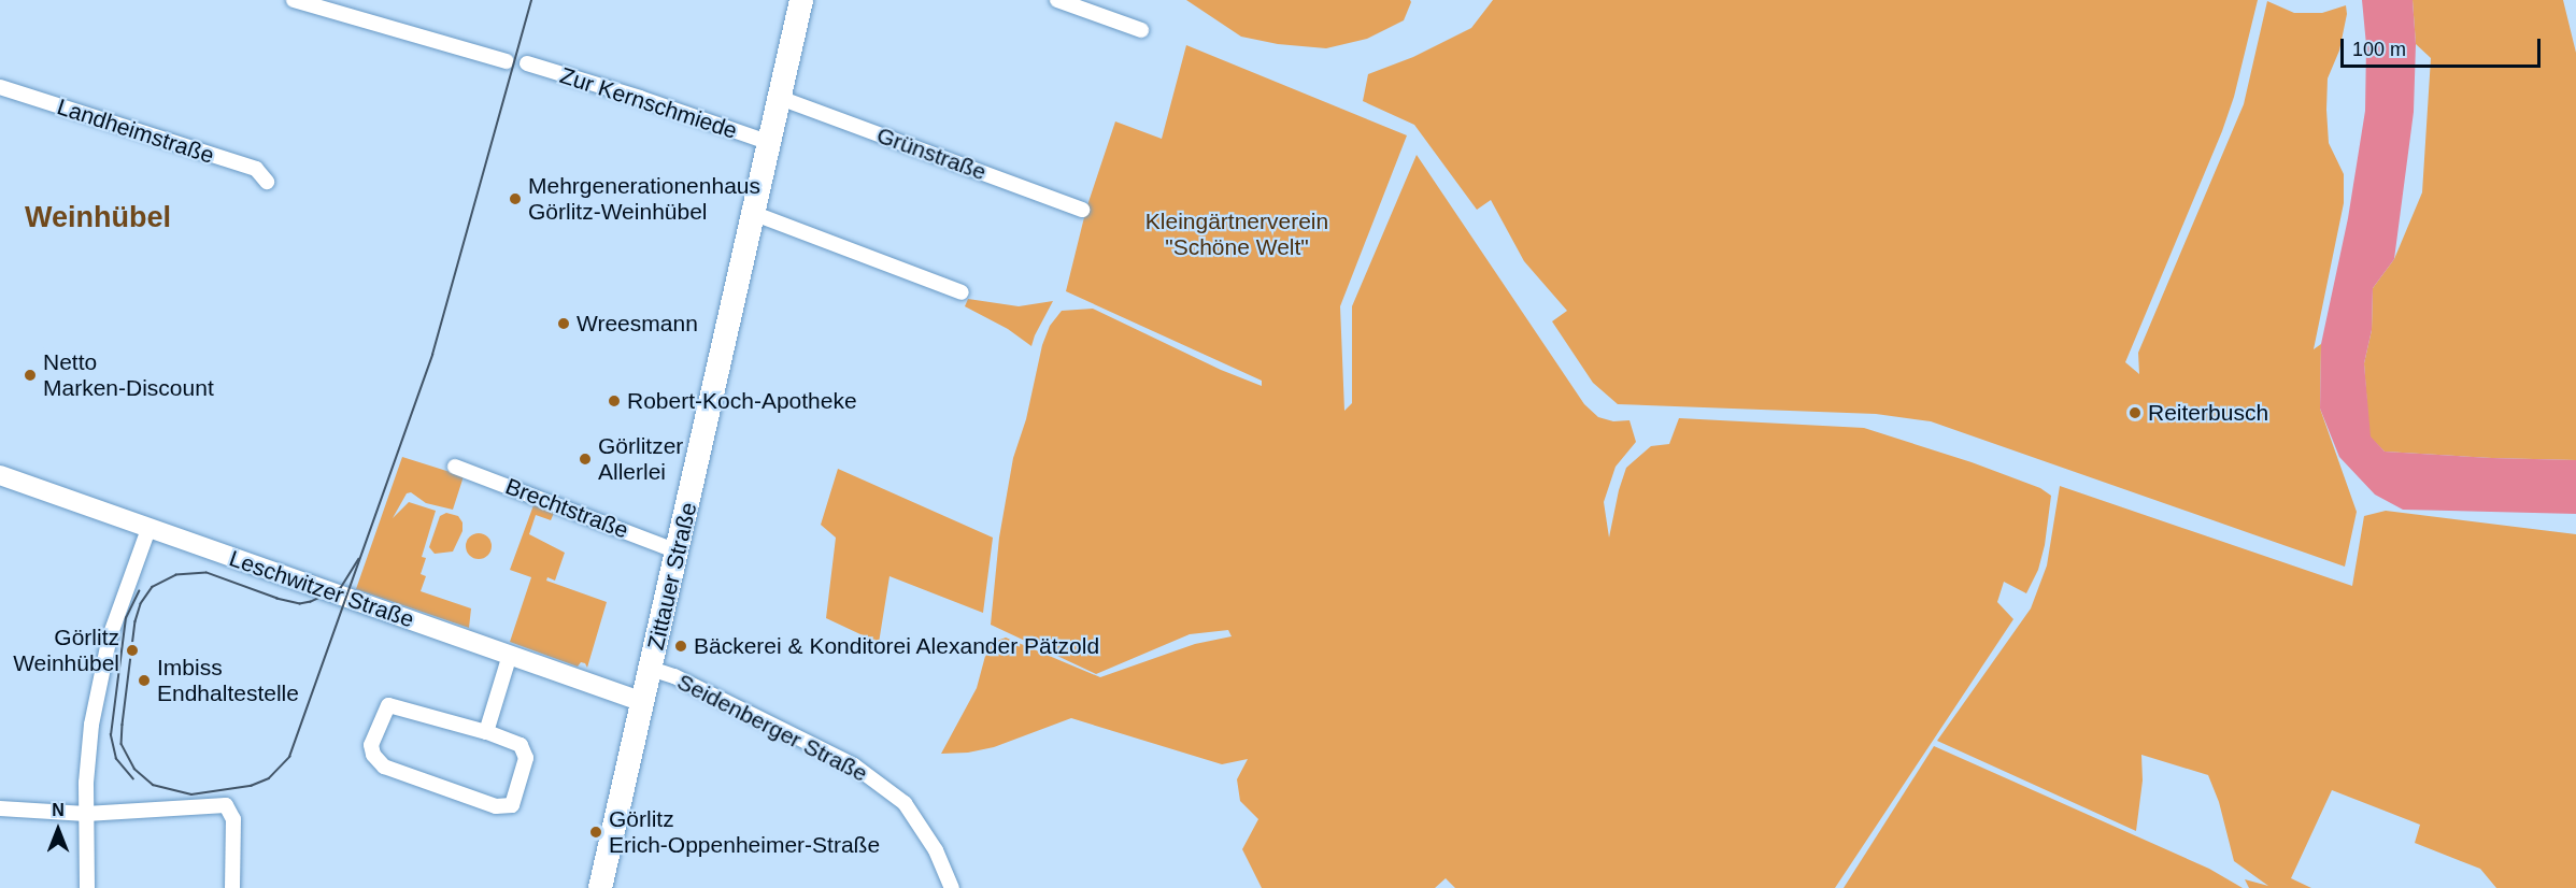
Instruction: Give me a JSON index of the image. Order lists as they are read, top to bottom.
{
  "streets": {
    "main road": ["Zittauer Straße"],
    "street": [
      "Zur Kernschmiede",
      "Landheimstraße",
      "Grünstraße",
      "Brechtstraße",
      "Leschwitzer Straße",
      "Seidenberger Straße"
    ]
  },
  "crossings": [
    ["Zur Kernschmiede", "Zittauer Straße"],
    ["Grünstraße", "Zittauer Straße"],
    ["Brechtstraße", "Zittauer Straße"],
    ["Zittauer Straße", "Leschwitzer Straße"],
    ["Zittauer Straße", "Seidenberger Straße"]
  ],
  "districts": ["Weinhübel"],
  "parks": ["Kleingärtnerverein \"Schöne Welt\""],
  "places": [
    "Mehrgenerationenhaus Görlitz-Weinhübel",
    "Wreesmann",
    "Netto Marken-Discount",
    "Robert-Koch-Apotheke",
    "Reiterbusch",
    "Görlitzer Allerlei",
    "Bäckerei & Konditorei Alexander Pätzold",
    "Görlitz Weinhübel",
    "Imbiss Endhaltestelle",
    "Görlitz Erich-Oppenheimer-Straße"
  ],
  "scale_bar": "100 m",
  "north": "top"
}
